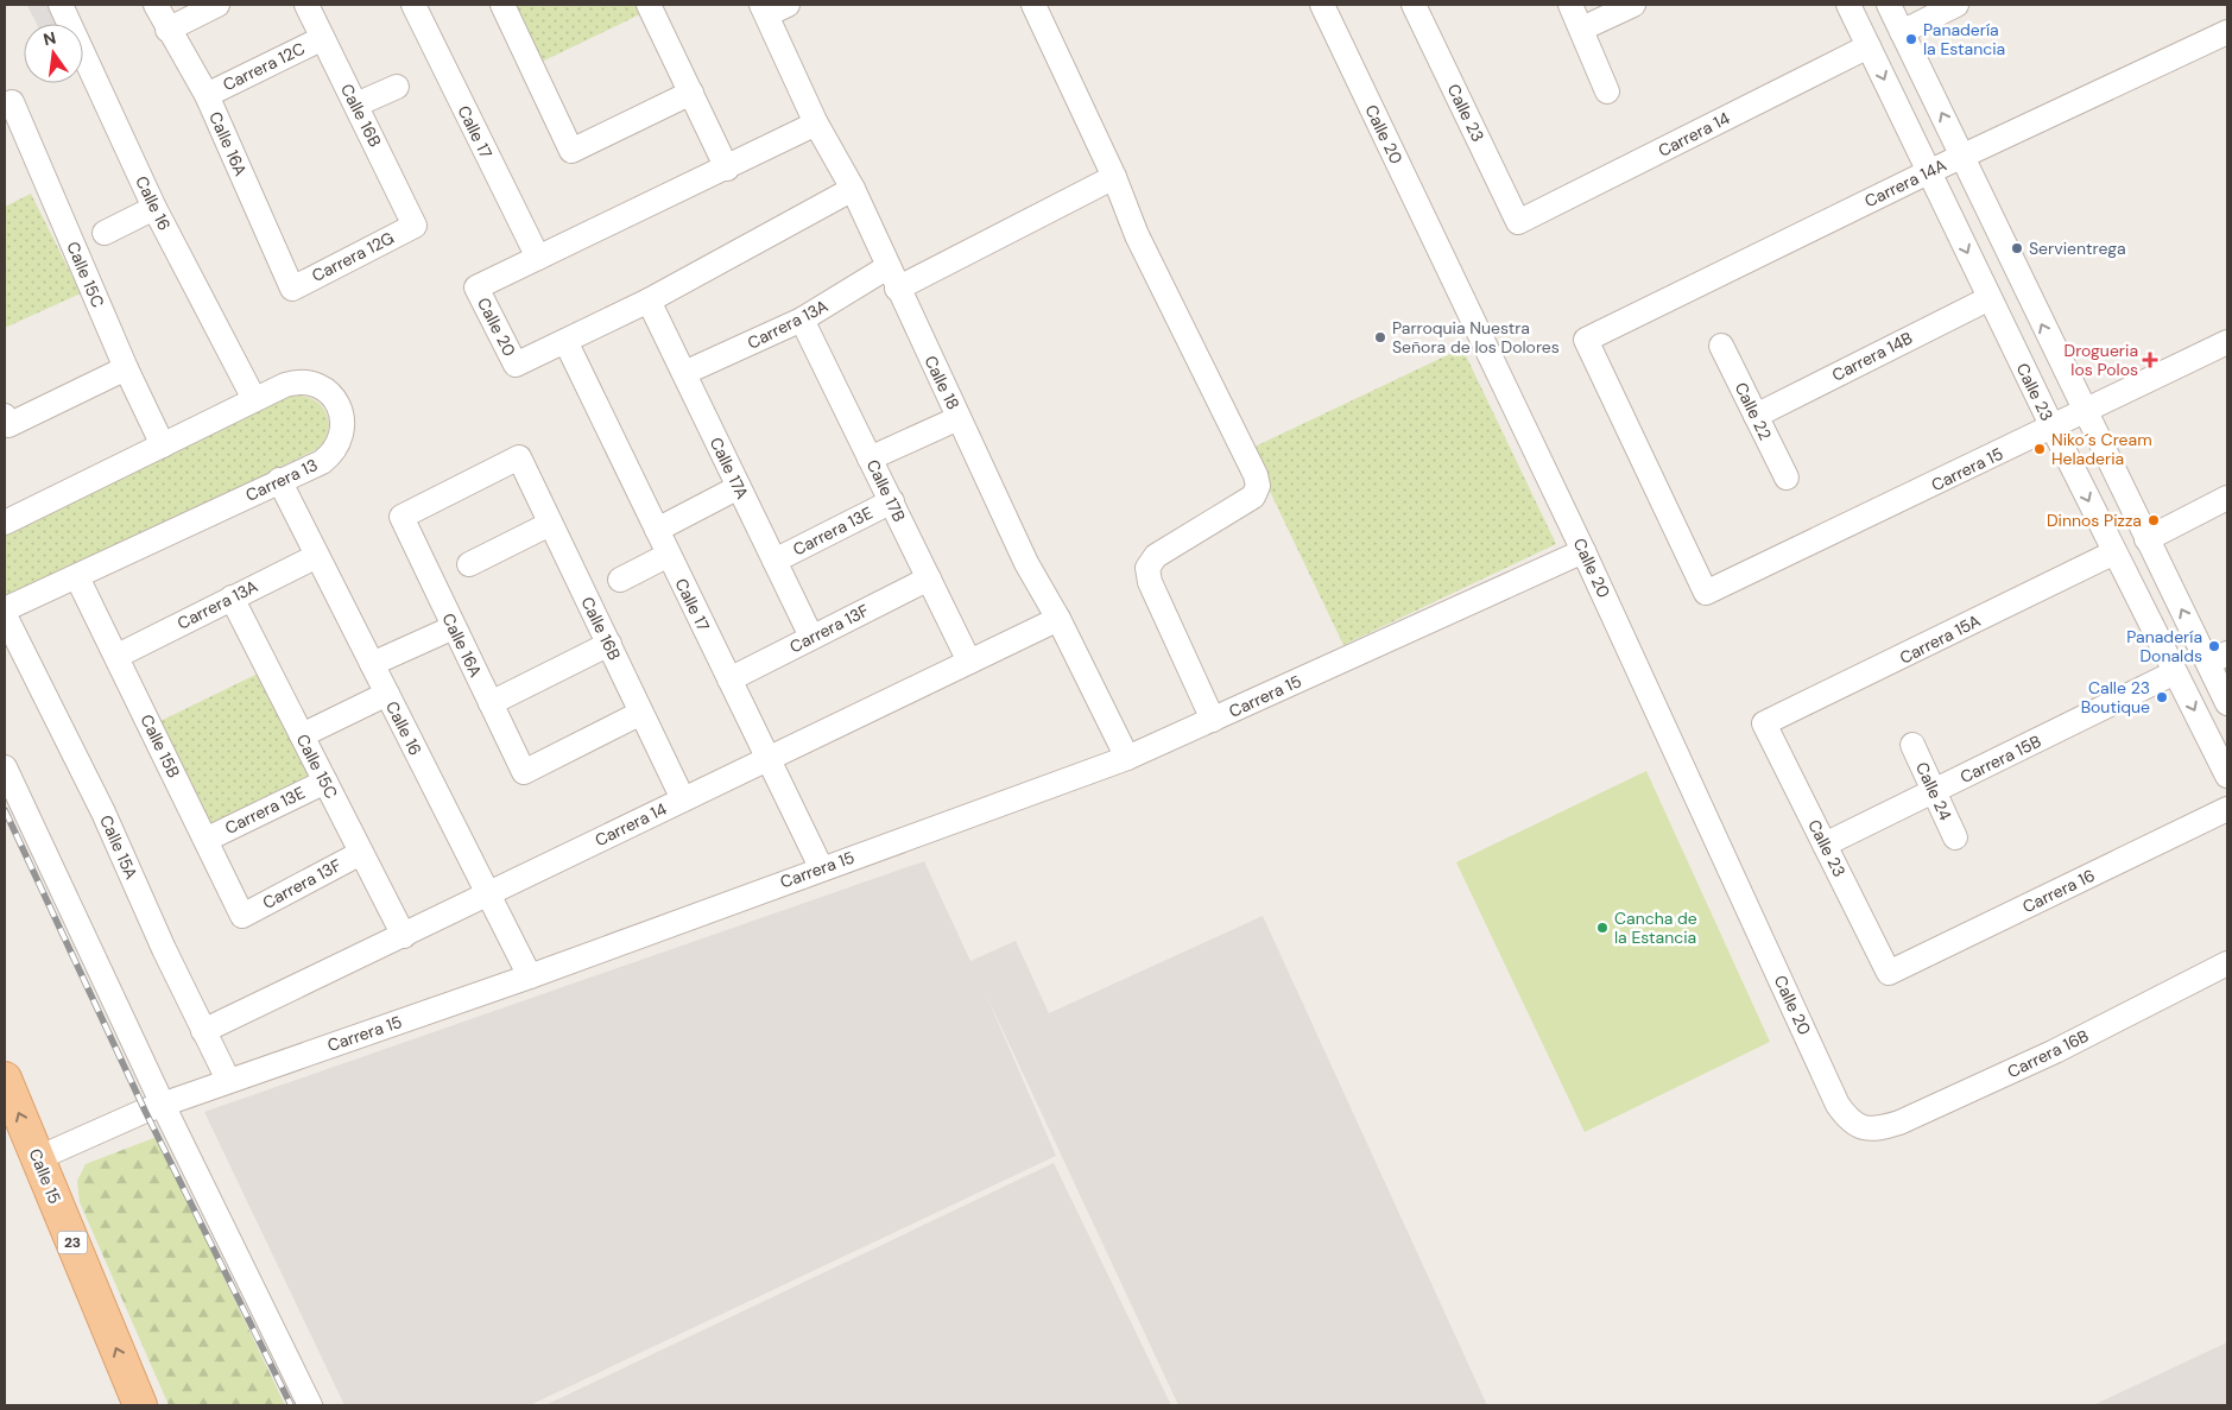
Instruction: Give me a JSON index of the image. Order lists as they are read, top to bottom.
{
  "streets": {
    "main road": ["Calle 15", "23"],
    "street": [
      "Carrera 12C",
      "Calle 23",
      "Calle 16B",
      "Calle 17",
      "Calle 20",
      "Carrera 14",
      "Calle 16A",
      "Carrera 14A",
      "Calle 16",
      "Carrera 12G",
      "Calle 15C",
      "Carrera 13A",
      "Carrera 14B",
      "Calle 18",
      "Calle 22",
      "Calle 17A",
      "Carrera 15",
      "Carrera 13",
      "Calle 17B",
      "Carrera 13E",
      "Carrera 13F",
      "Carrera 15A",
      "Calle 15B",
      "Carrera 15B",
      "Calle 24",
      "Calle 15A",
      "Carrera 16",
      "Carrera 16B"
    ]
  },
  "crossings": [
    ["Carrera 12C", "Calle 16B"],
    ["Carrera 12C", "Calle 16A"],
    ["Calle 23", "Carrera 14"],
    ["Calle 23", "Carrera 14A"],
    ["Calle 23", "Carrera 14B"],
    ["Calle 23", "Carrera 15"],
    ["Calle 23", "Carrera 15A"],
    ["Calle 23", "Carrera 15B"],
    ["Calle 23", "Carrera 16"],
    ["Calle 16B", "Carrera 14"],
    ["Calle 16B", "Calle 16A"],
    ["Calle 16B", "Carrera 12G"],
    ["Calle 17", "Calle 20"],
    ["Calle 17", "Carrera 14"],
    ["Calle 17", "Carrera 15"],
    ["Calle 17", "Carrera 13F"],
    ["Calle 20", "Calle 18"],
    ["Calle 20", "Calle 17A"],
    ["Calle 20", "Carrera 15"],
    ["Calle 20", "Carrera 16B"],
    ["Carrera 14", "Calle 16"],
    ["Carrera 14", "Calle 15C"],
    ["Carrera 14", "Calle 18"],
    ["Carrera 14", "Calle 17B"],
    ["Carrera 14", "Calle 15A"],
    ["Calle 16A", "Carrera 12G"],
    ["Carrera 14A", "Carrera 15"],
    ["Calle 16", "Carrera 13A"],
    ["Calle 16", "Carrera 15"],
    ["Calle 16", "Carrera 13"],
    ["Calle 15C", "Carrera 13A"],
    ["Calle 15C", "Carrera 13"],
    ["Calle 15C", "Carrera 13E"],
    ["Calle 15C", "Carrera 13F"],
    ["Carrera 13A", "Calle 18"],
    ["Carrera 13A", "Calle 17A"],
    ["Carrera 13A", "Calle 17B"],
    ["Carrera 13A", "Calle 15B"],
    ["Carrera 14B", "Calle 22"],
    ["Calle 18", "Carrera 15"],
    ["Calle 17A", "Carrera 13E"],
    ["Calle 17A", "Carrera 13F"],
    ["Carrera 15", "Calle 15A"],
    ["Carrera 15", "Calle 15"],
    ["Carrera 13", "Calle 15B"],
    ["Calle 17B", "Carrera 13E"],
    ["Calle 17B", "Carrera 13F"],
    ["Carrera 13E", "Calle 15B"],
    ["Carrera 13F", "Calle 15B"],
    ["Carrera 15B", "Calle 24"]
  ],
  "one_way": ["Calle 15"],
  "places": {
    "other": [
      "Panadería la Estancia",
      "Servientrega",
      "Parroquia Nuestra Señora de los Dolores",
      "Niko´s Cream Heladeria",
      "Dinnos Pizza",
      "Panadería Donalds",
      "Calle 23 Boutique",
      "Cancha de la Estancia"
    ],
    "health": ["Drogueria los Polos"]
  },
  "north": "top"
}
